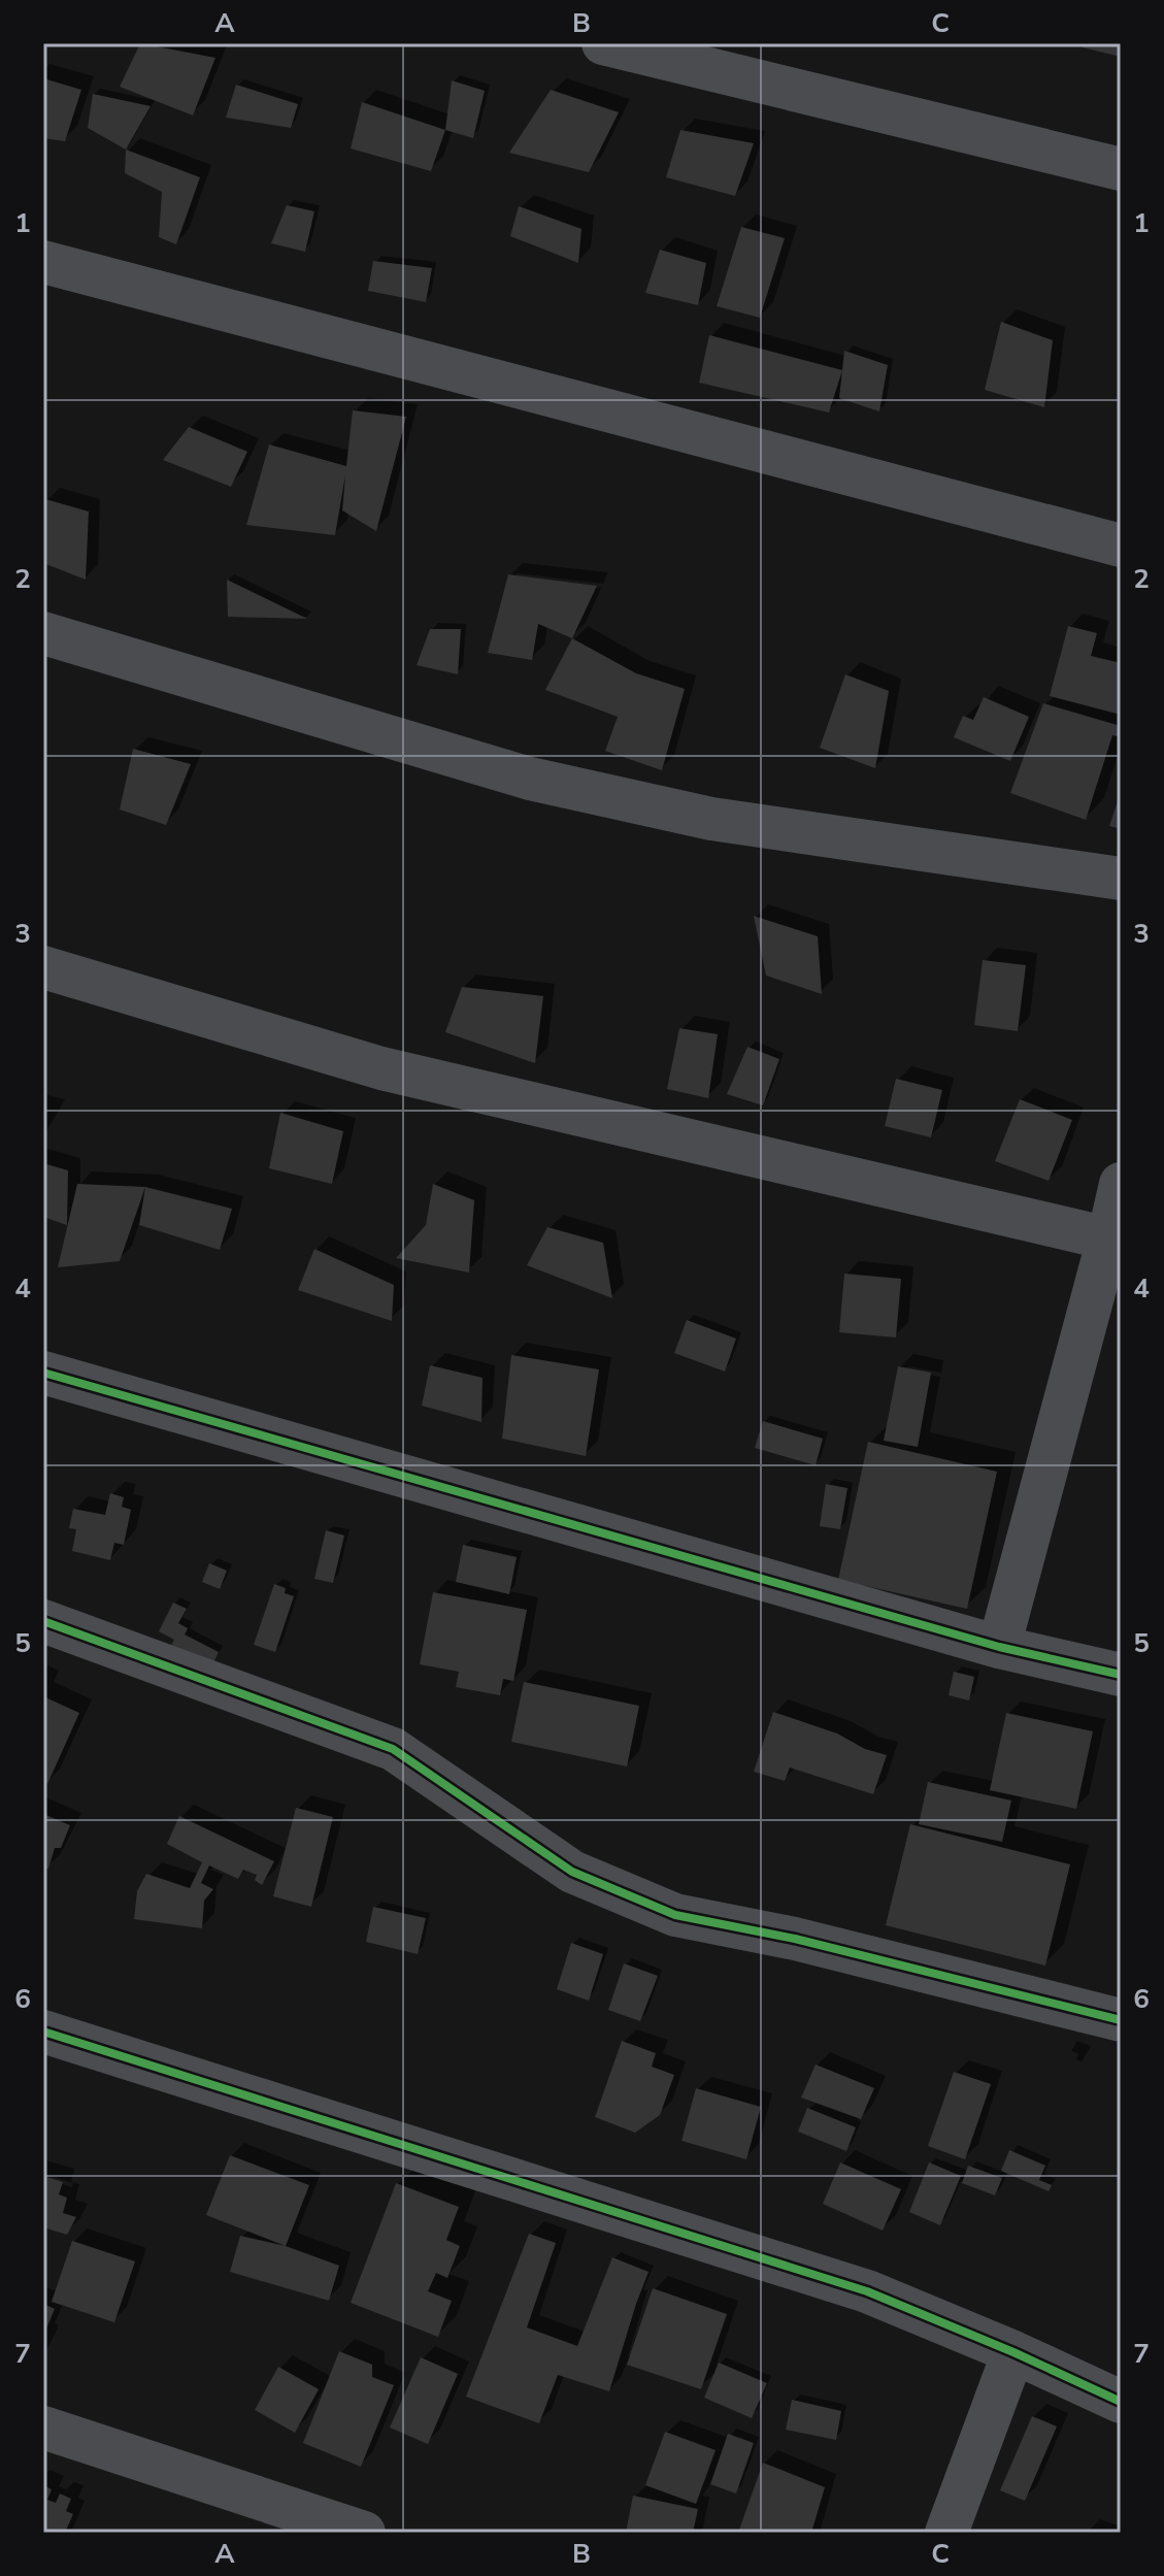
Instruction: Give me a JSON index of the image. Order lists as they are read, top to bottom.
{
  "grid": {
    "columns": ["A", "B", "C"],
    "rows": [
      "1",
      "2",
      "3",
      "4",
      "5",
      "6",
      "7"
    ]
  }
}
